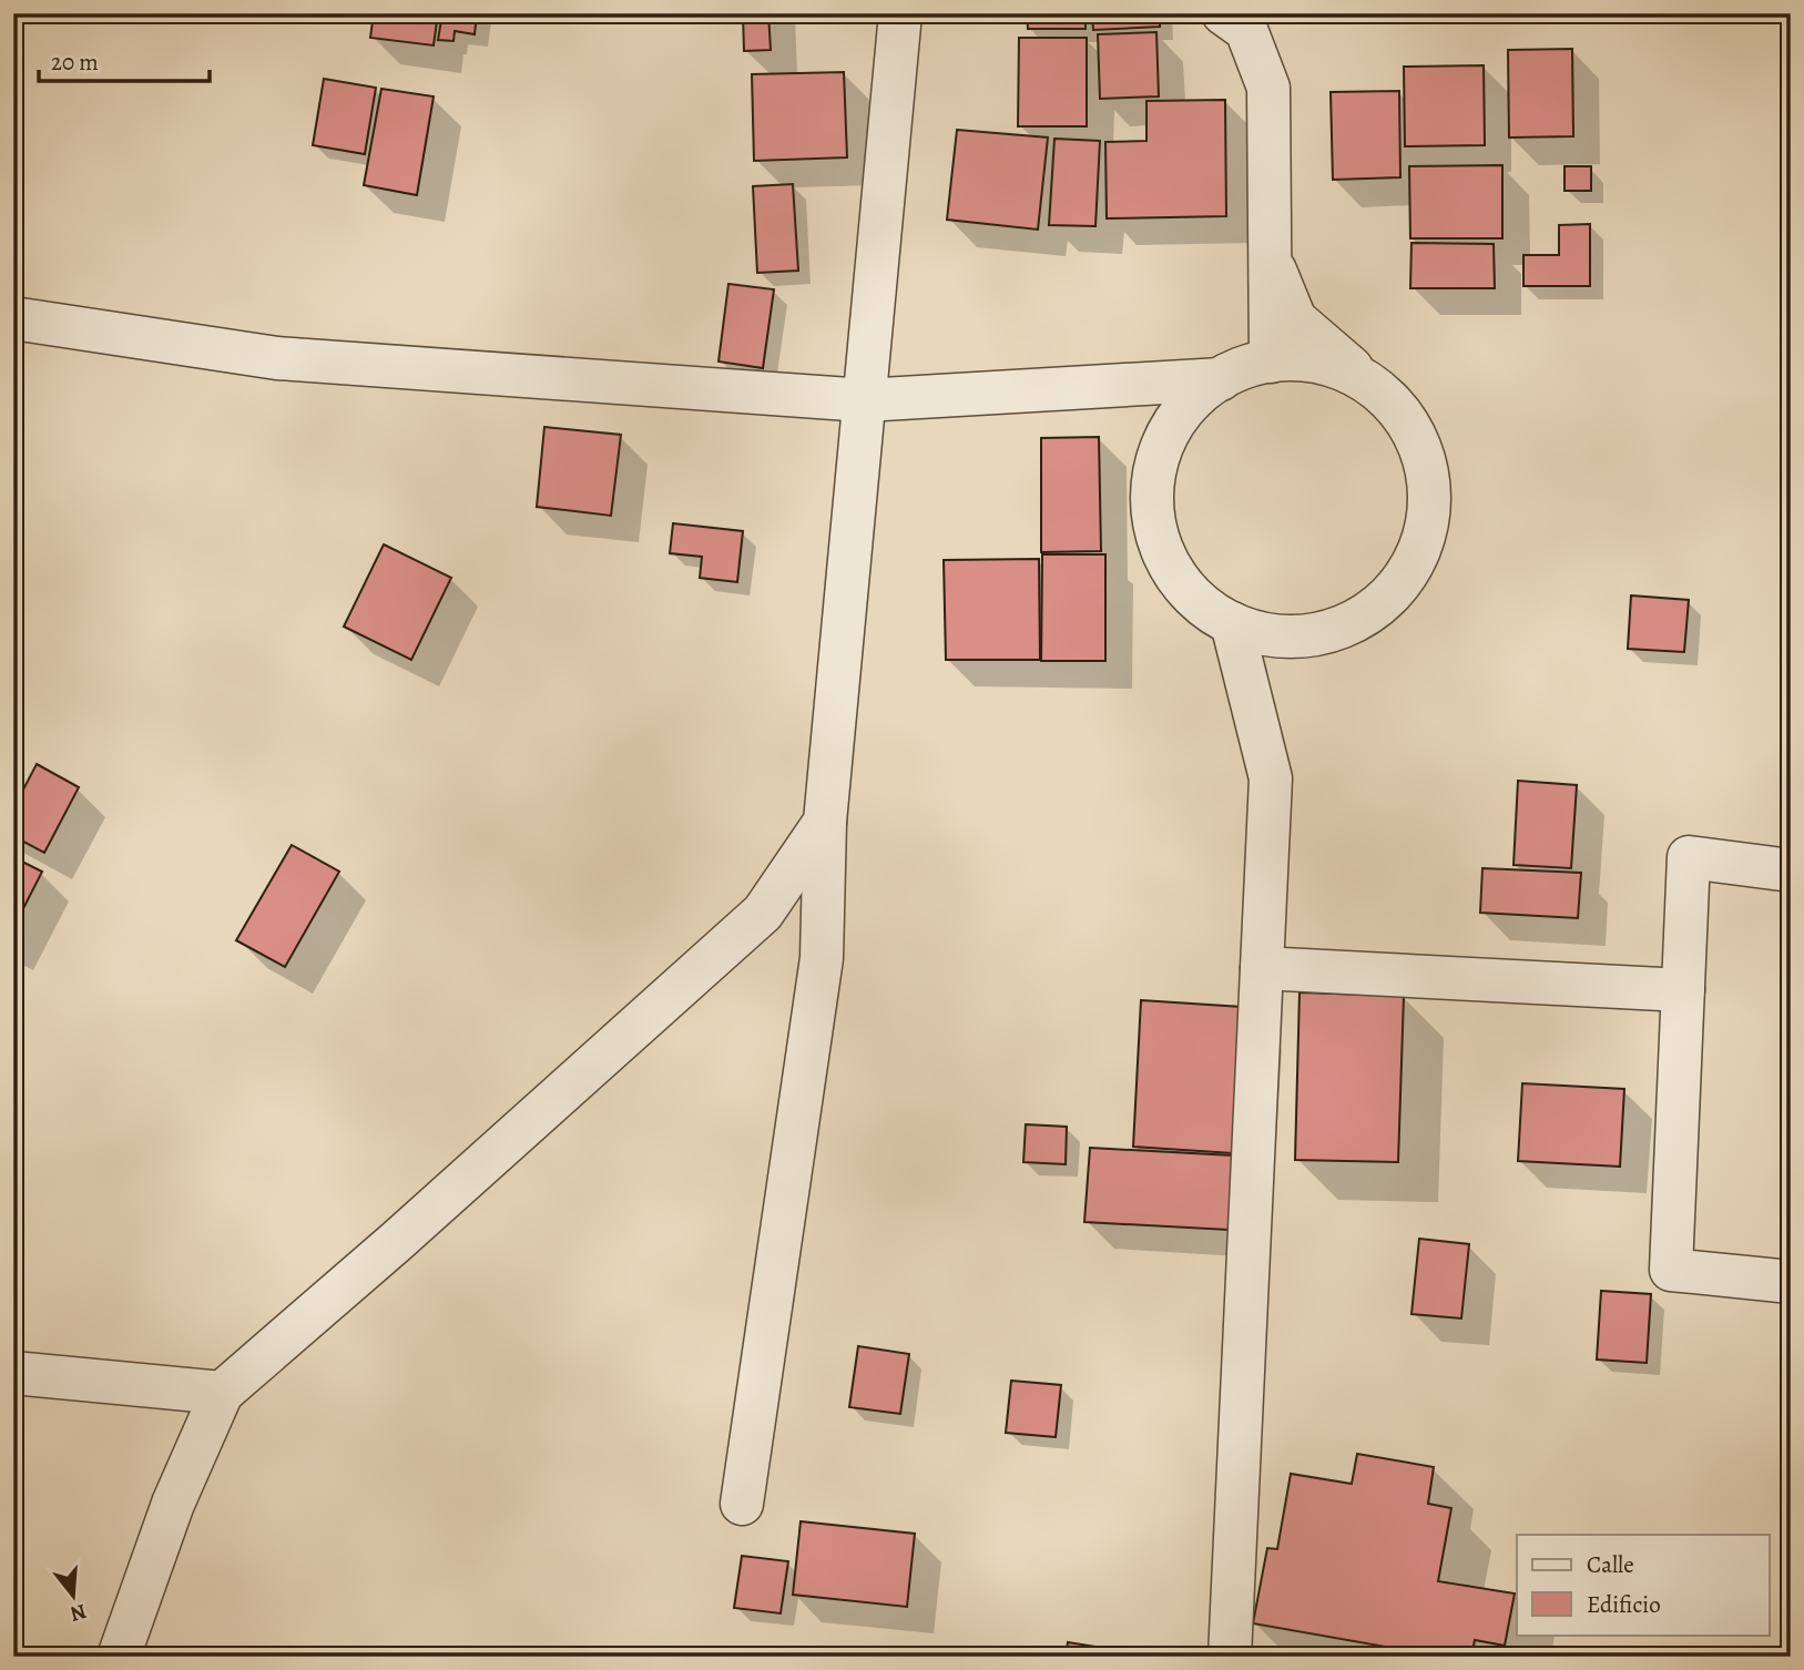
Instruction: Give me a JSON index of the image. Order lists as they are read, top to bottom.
{
  "legend": ["Calle", "Edificio"],
  "scale_bar": "20 m",
  "north": "bottom"
}
